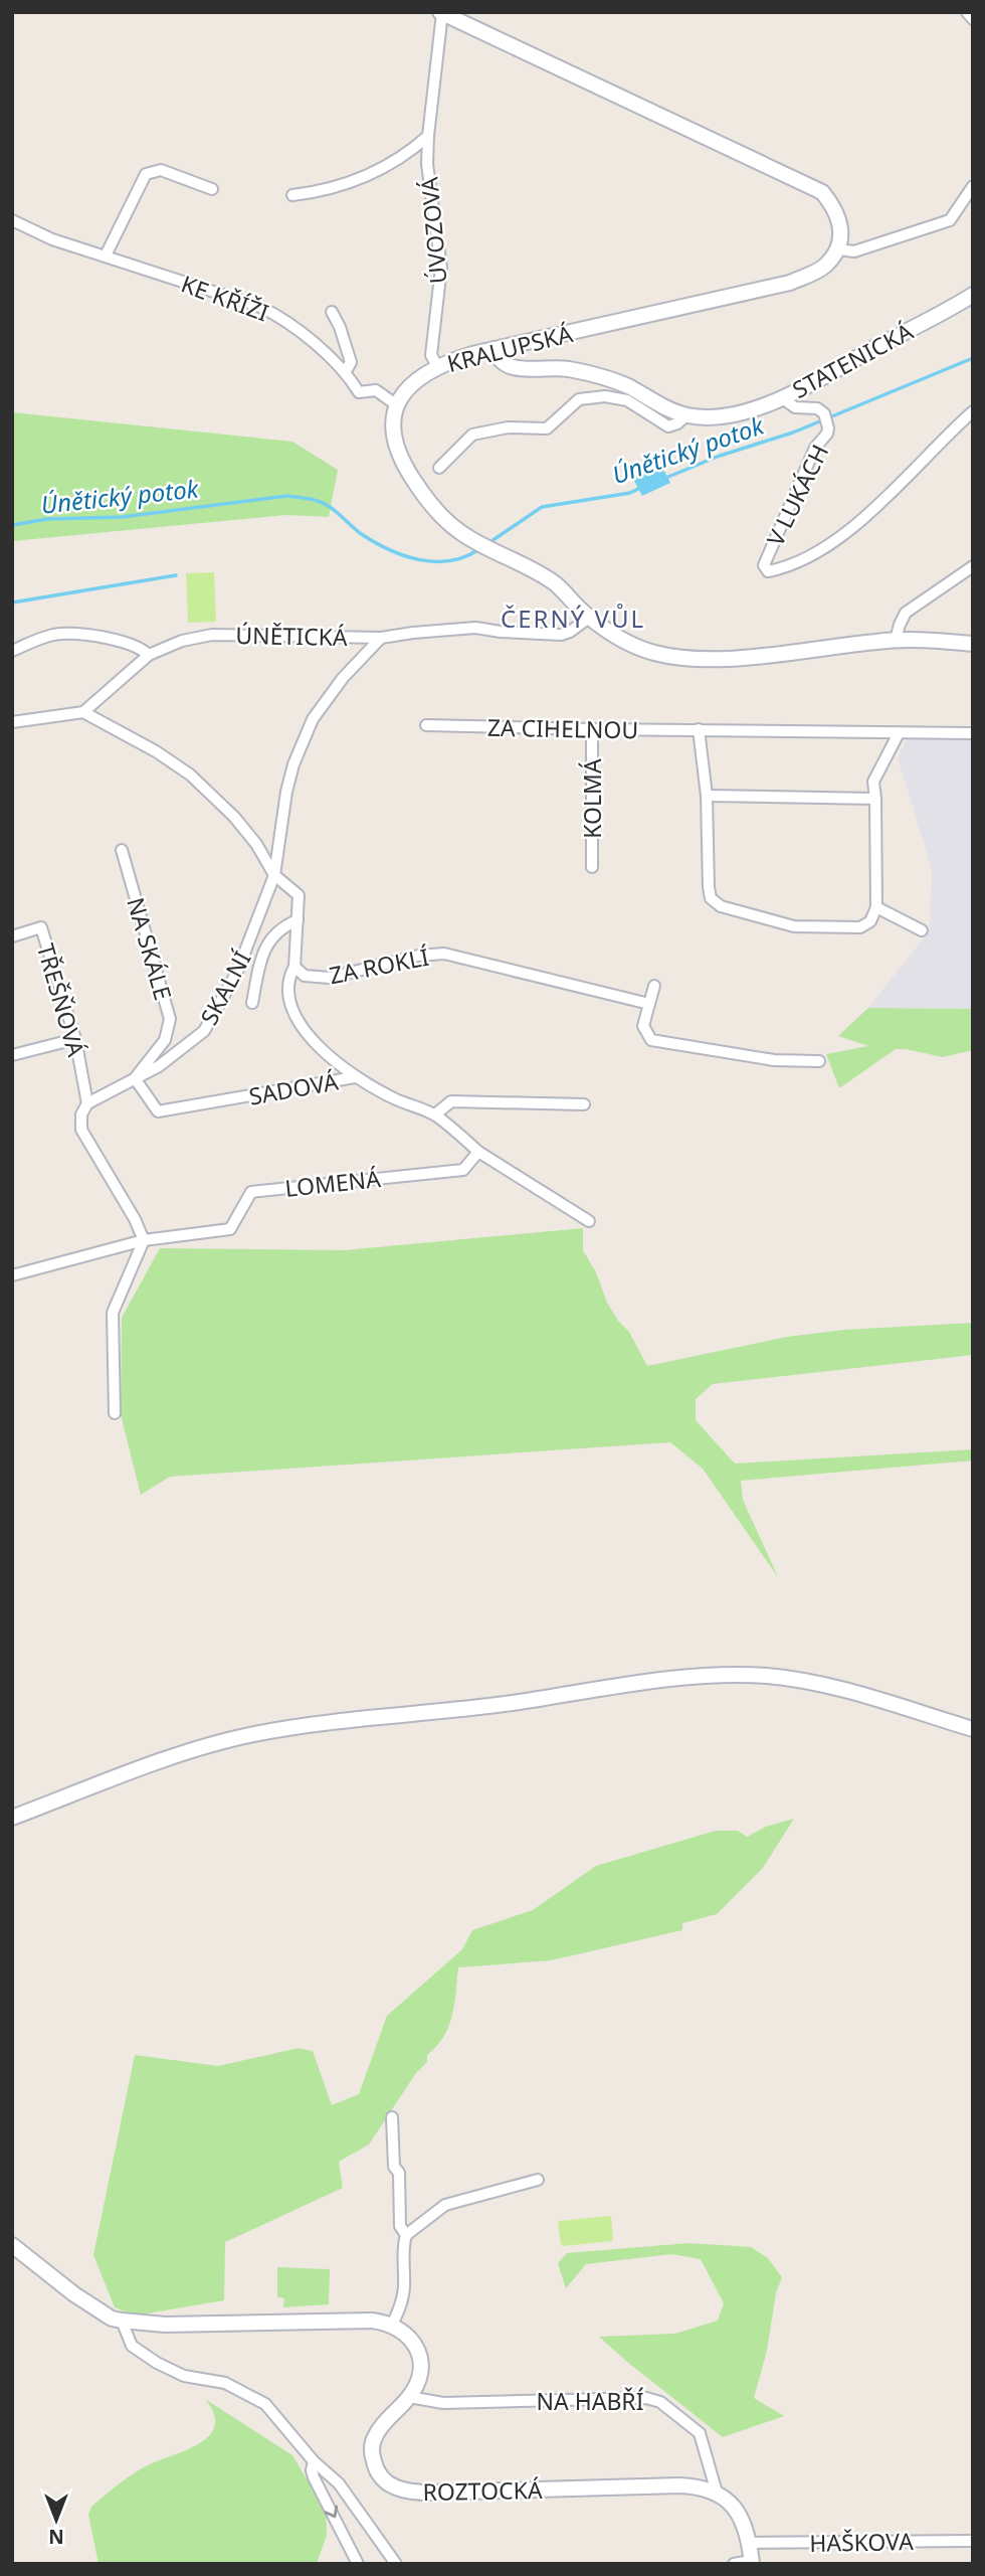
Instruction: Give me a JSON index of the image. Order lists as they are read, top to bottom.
{
  "streets": {
    "street": [
      "ÚVOZOVÁ",
      "KE KŘÍŽI",
      "KRALUPSKÁ",
      "STATENICKÁ",
      "V LUKÁCH",
      "ÚNĚTICKÁ",
      "ZA CIHELNOU",
      "KOLMÁ",
      "NA SKÁLE",
      "ZA ROKLÍ",
      "SKALNÍ",
      "TŘEŠŇOVÁ",
      "SADOVÁ",
      "LOMENÁ",
      "NA HABŘÍ",
      "ROZTOCKÁ",
      "HAŠKOVA"
    ]
  },
  "crossings": [
    ["ÚVOZOVÁ", "KRALUPSKÁ"],
    ["KE KŘÍŽI", "KRALUPSKÁ"],
    ["KRALUPSKÁ", "STATENICKÁ"],
    ["STATENICKÁ", "V LUKÁCH"],
    ["ÚNĚTICKÁ", "SKALNÍ"],
    ["ZA CIHELNOU", "KOLMÁ"],
    ["NA SKÁLE", "SKALNÍ"],
    ["NA SKÁLE", "SADOVÁ"],
    ["ZA ROKLÍ", "SKALNÍ"],
    ["SKALNÍ", "TŘEŠŇOVÁ"],
    ["SKALNÍ", "SADOVÁ"],
    ["NA HABŘÍ", "ROZTOCKÁ"]
  ],
  "districts": ["ČERNÝ VŮL"],
  "water": ["Únětický potok"],
  "north": "bottom"
}
